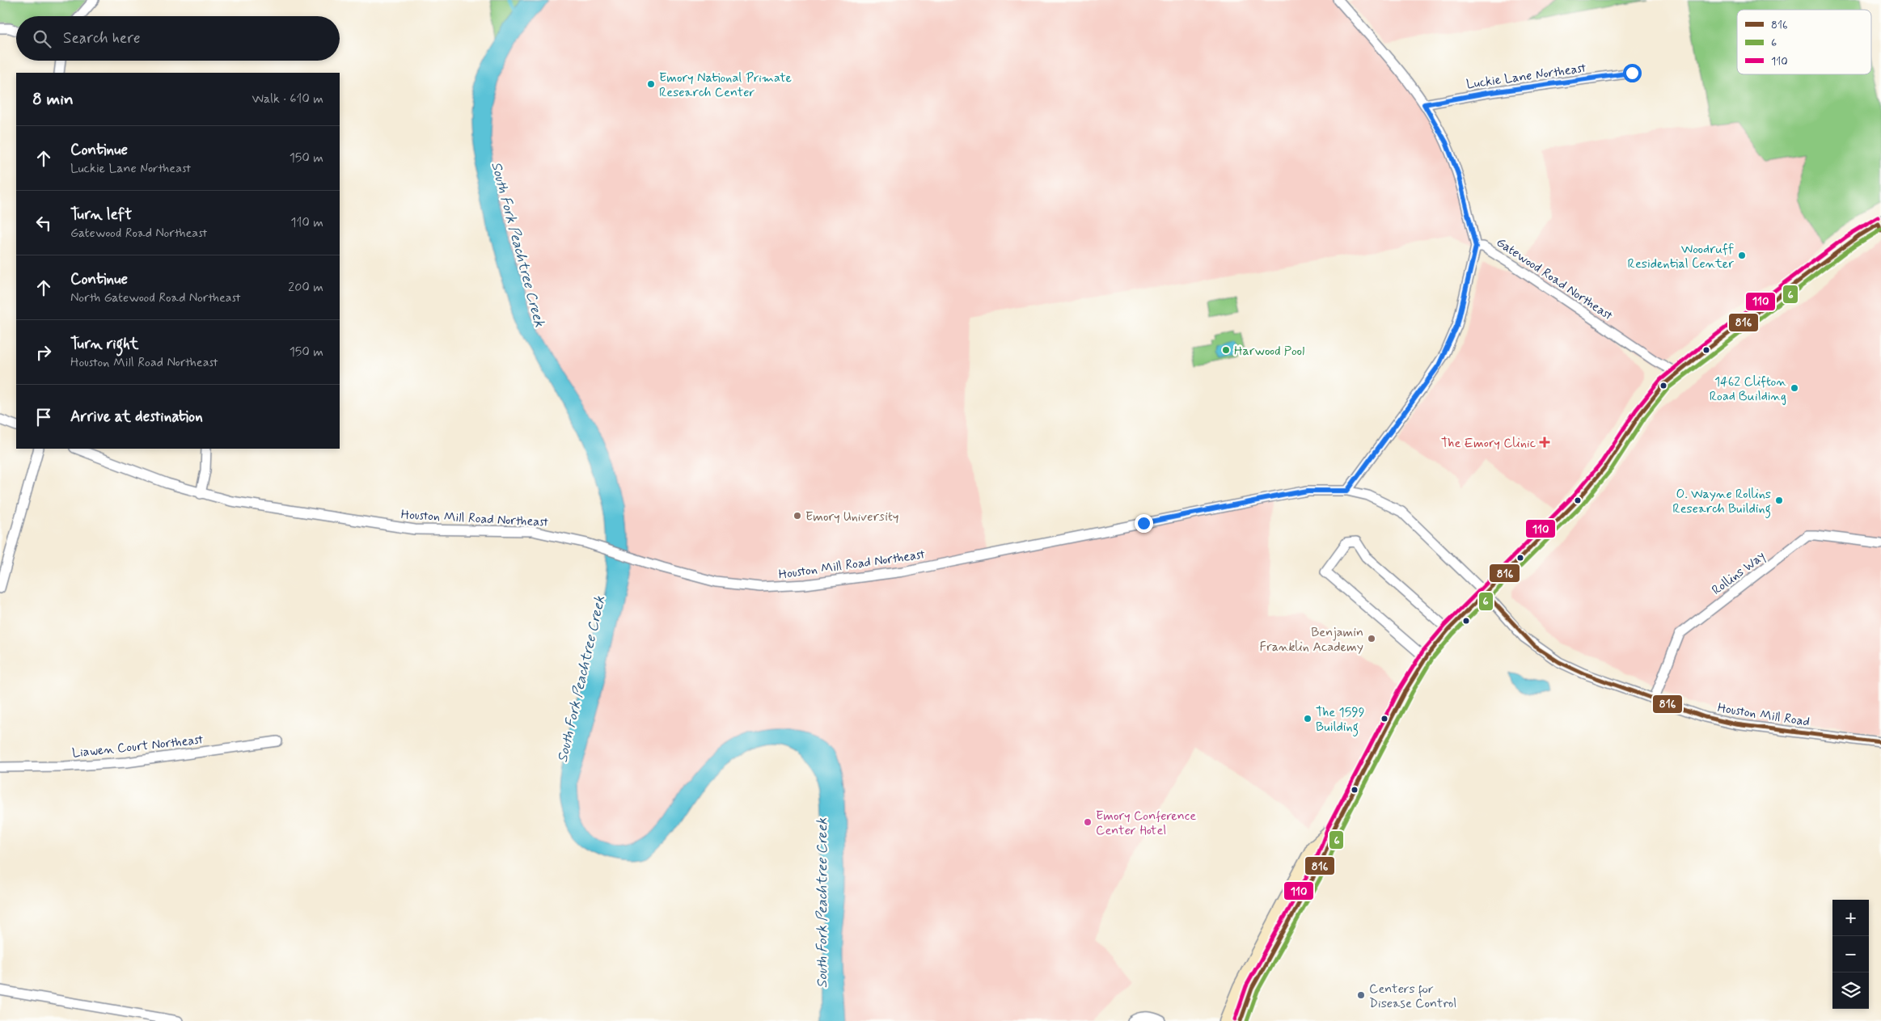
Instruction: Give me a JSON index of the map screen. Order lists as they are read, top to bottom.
{
  "streets": {
    "street": [
      "Luckie Lane Northeast",
      "Gatewood Road Northeast",
      "Houston Mill Road Northeast",
      "Rollins Way",
      "Houston Mill Road",
      "Liawen Court Northeast"
    ]
  },
  "crossings": [
    ["Luckie Lane Northeast", "Gatewood Road Northeast"],
    ["Houston Mill Road Northeast", "Houston Mill Road"],
    ["Rollins Way", "Houston Mill Road"]
  ],
  "water": ["South Fork Peachtree Creek"],
  "places": {
    "other": [
      "Emory National Primate Research Center",
      "Woodruff Residential Center",
      "Harwood Pool",
      "1462 Clifton Road Building",
      "O. Wayne Rollins Research Building",
      "Emory University",
      "Benjamin Franklin Academy",
      "The 1599 Building",
      "Emory Conference Center Hotel",
      "Centers for Disease Control"
    ],
    "health": ["The Emory Clinic"]
  },
  "lines": ["transit line 110", "transit line 816", "transit line 6"],
  "legend": ["816", "6", "110"],
  "page": {
    "search": "Search here",
    "heading": ["8 min", "Walk · 610 m"],
    "list": [
      ["Continue", "Luckie Lane Northeast", "150 m"],
      ["Turn left", "Gatewood Road Northeast", "110 m"],
      ["Continue", "North Gatewood Road Northeast", "200 m"],
      ["Turn right", "Houston Mill Road Northeast", "150 m"],
      "Arrive at destination"
    ],
    "map_buttons": ["+", "−"]
  }
}
